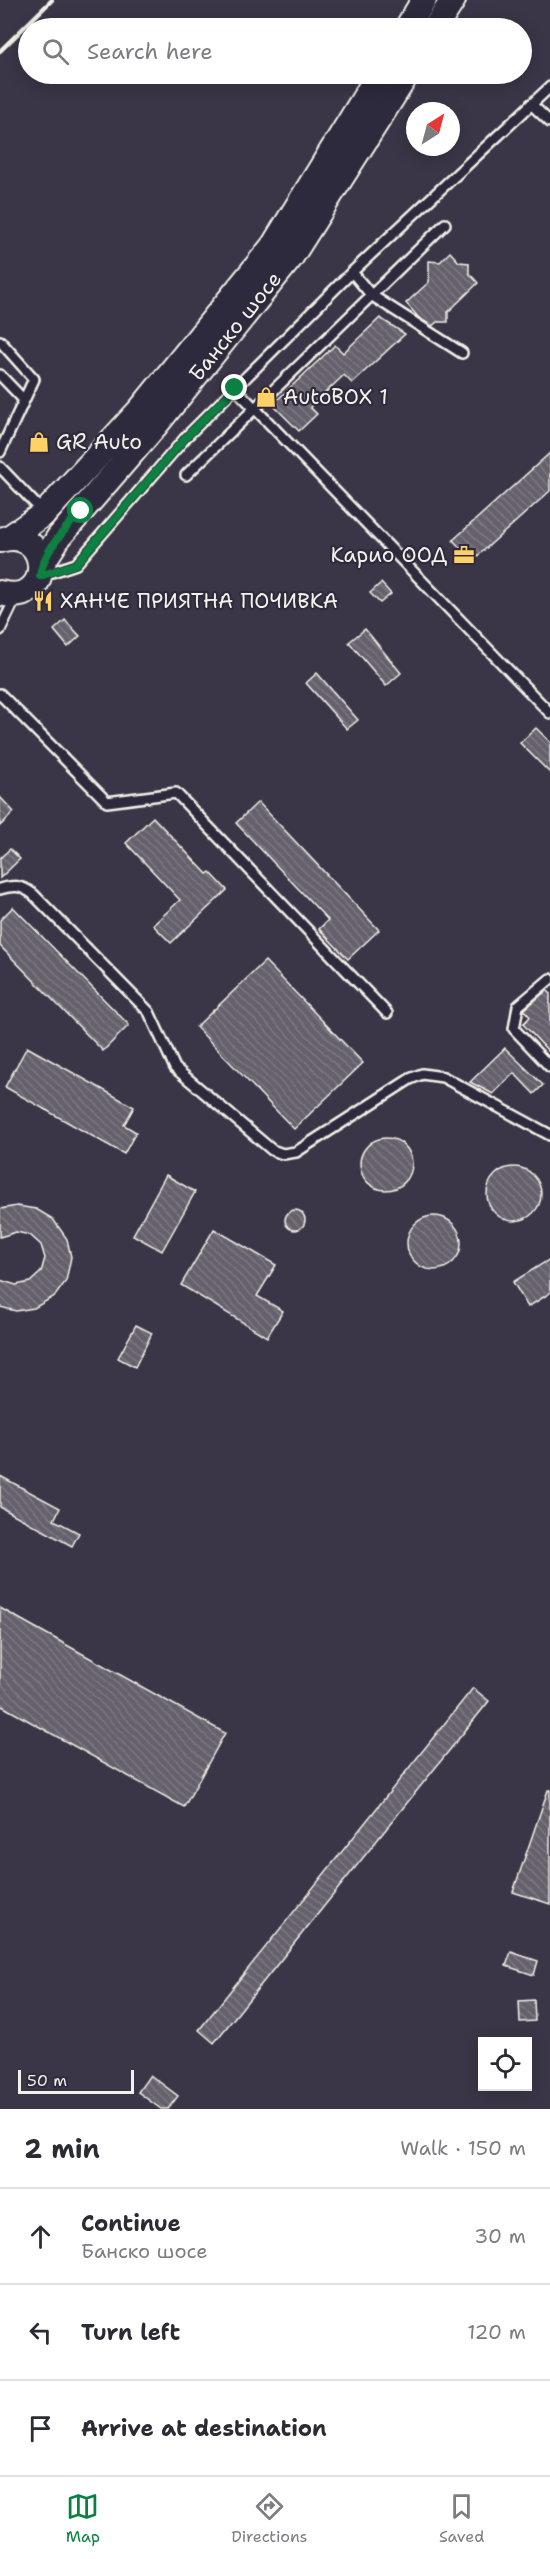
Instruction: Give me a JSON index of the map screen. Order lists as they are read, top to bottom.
{
  "streets": {
    "main road": ["Банско шосе"]
  },
  "places": {
    "shop": ["AutoBOX 1", "GR Auto"],
    "office": ["Карио ООД"],
    "restaurant": ["ХАНЧЕ ПРИЯТНА ПОЧИВКА"]
  },
  "scale_bar": "50 m",
  "north": "top right",
  "page": {
    "search": "Search here",
    "scale": "50 m",
    "heading": ["2 min", "Walk · 150 m"],
    "list": [
      ["Continue", "Банско шосе", "30 m"],
      ["Turn left", "120 m"],
      "Arrive at destination"
    ],
    "nav": ["Map", "Directions", "Saved"]
  }
}
